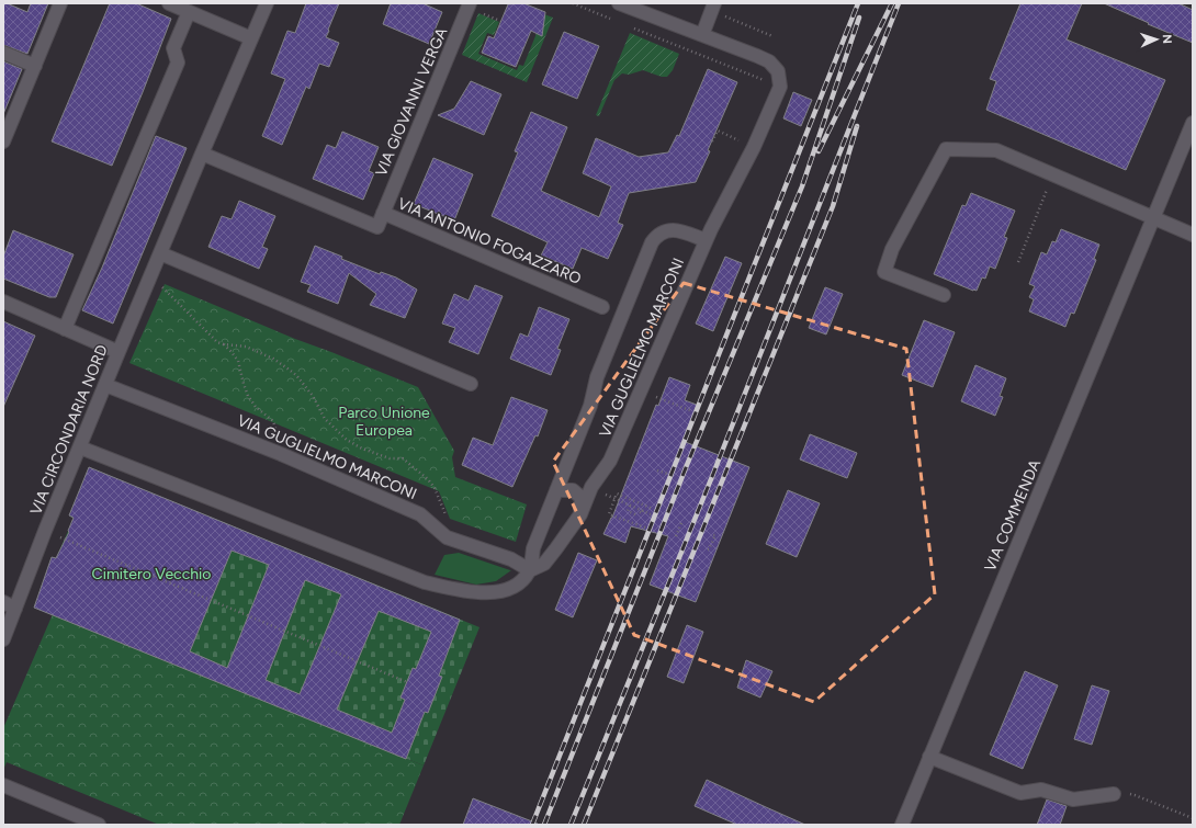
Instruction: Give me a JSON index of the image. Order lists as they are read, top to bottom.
{
  "streets": {
    "street": [
      "VIA GIOVANNI VERGA",
      "VIA ANTONIO FOGAZZARO",
      "VIA GUGLIELMO MARCONI",
      "VIA CIRCONDARIA NORD",
      "VIA COMMENDA"
    ]
  },
  "crossings": [
    ["VIA GIOVANNI VERGA", "VIA ANTONIO FOGAZZARO"],
    ["VIA ANTONIO FOGAZZARO", "VIA CIRCONDARIA NORD"],
    ["VIA GUGLIELMO MARCONI", "VIA CIRCONDARIA NORD"]
  ],
  "parks": ["Parco Unione Europea", "Cimitero Vecchio"],
  "north": "right"
}
